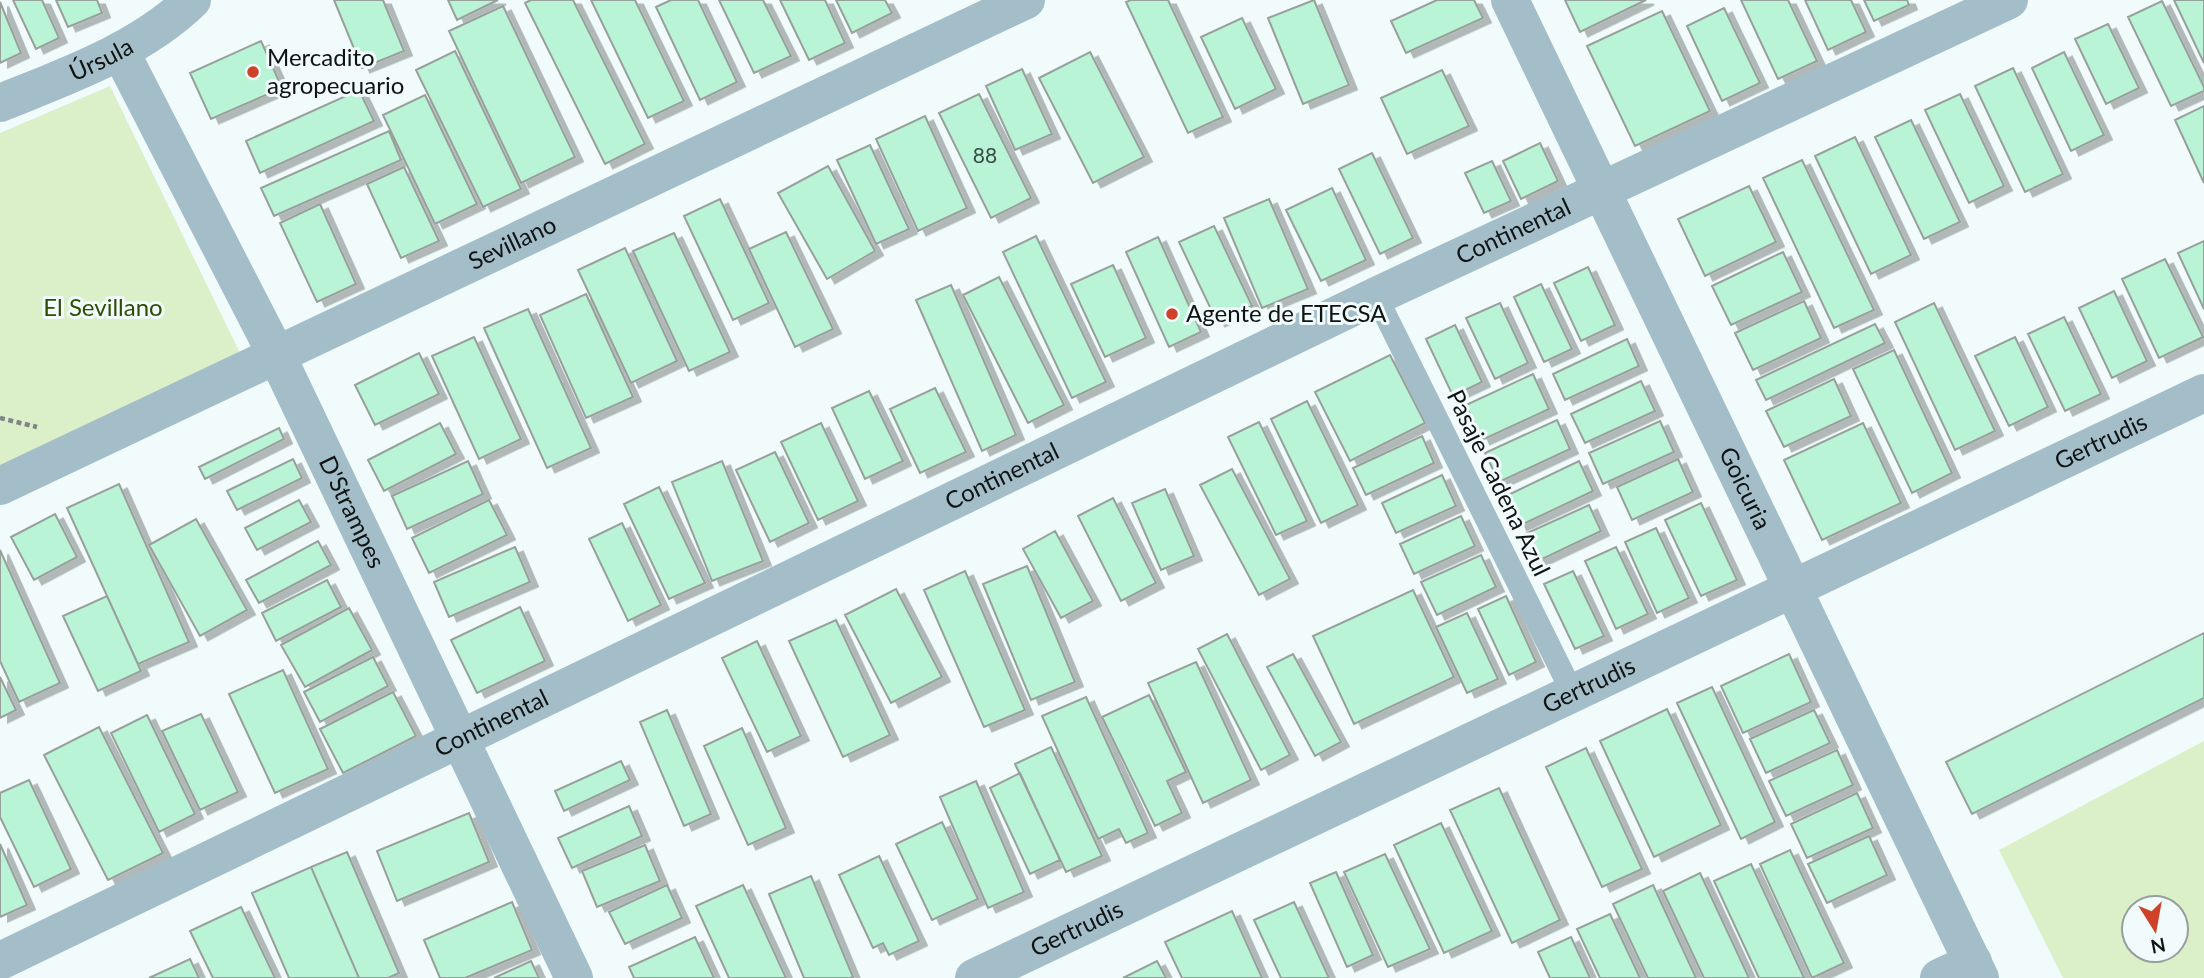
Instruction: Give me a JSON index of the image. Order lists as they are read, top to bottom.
{
  "streets": {
    "street": [
      "Úrsula",
      "Continental",
      "Sevillano",
      "Gertrudis",
      "Goicuria",
      "D'Strampes"
    ],
    "lane": ["Pasaje Cadena Azul"]
  },
  "crossings": [
    ["Úrsula", "D'Strampes"],
    ["Continental", "Pasaje Cadena Azul"],
    ["Continental", "Goicuria"],
    ["Continental", "D'Strampes"],
    ["Sevillano", "D'Strampes"],
    ["Gertrudis", "Pasaje Cadena Azul"],
    ["Gertrudis", "Goicuria"]
  ],
  "parks": ["El Sevillano"],
  "places": ["Mercadito agropecuario", "Agente de ETECSA"],
  "house_numbers": ["88"],
  "north": "bottom"
}
